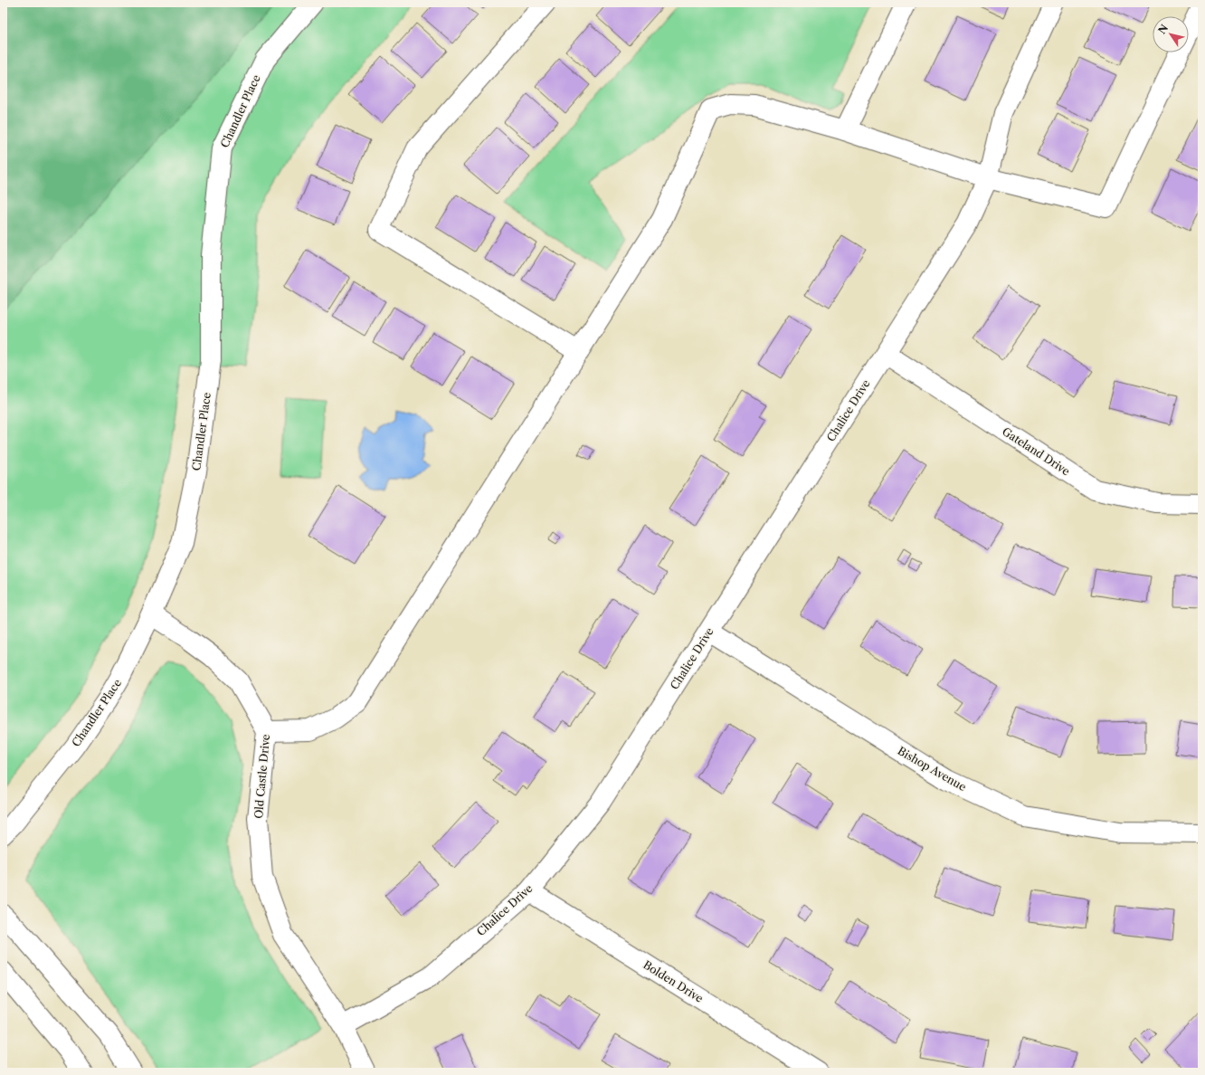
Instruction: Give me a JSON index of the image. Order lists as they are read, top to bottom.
{
  "streets": {
    "main road": [
      "Chandler Place",
      "Chalice Drive",
      "Gateland Drive",
      "Bishop Avenue",
      "Old Castle Drive",
      "Bolden Drive"
    ]
  },
  "crossings": [
    ["Chandler Place", "Old Castle Drive"],
    ["Chalice Drive", "Gateland Drive"],
    ["Chalice Drive", "Bishop Avenue"],
    ["Chalice Drive", "Old Castle Drive"],
    ["Chalice Drive", "Bolden Drive"]
  ],
  "north": "top left"
}
